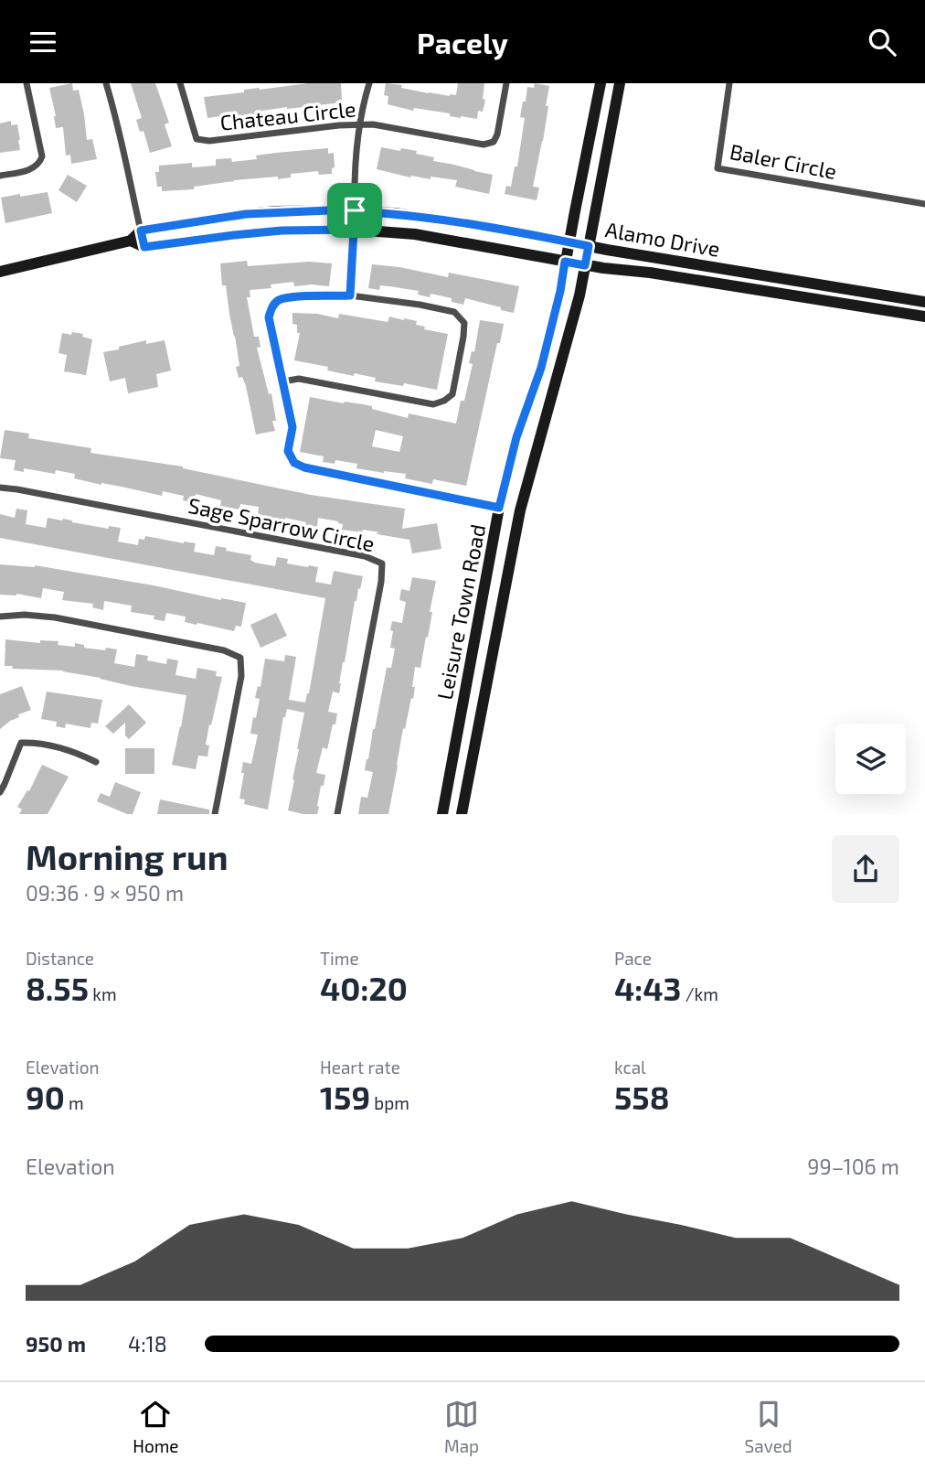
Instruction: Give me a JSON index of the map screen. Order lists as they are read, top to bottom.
{
  "streets": {
    "main road": ["Alamo Drive", "Leisure Town Road"],
    "street": ["Chateau Circle", "Baler Circle", "Sage Sparrow Circle"]
  },
  "crossings": [
    ["Alamo Drive", "Leisure Town Road"]
  ],
  "page": {
    "header": "Pacely",
    "heading": ["Morning run", "09:36 · 9 × 950 m"],
    "stats": [
      ["Distance", "8.55 km"],
      ["Time", "40:20"],
      ["Pace", "4:43 /km"],
      ["Elevation", "90 m"],
      ["Heart rate", "159 bpm"],
      ["kcal", "558"]
    ],
    "chart": ["Elevation", "99–106 m"],
    "list": [
      {
        "name": "950 m",
        "note": "4:18"
      }
    ],
    "tabs": ["Home", "Map", "Saved"]
  }
}
